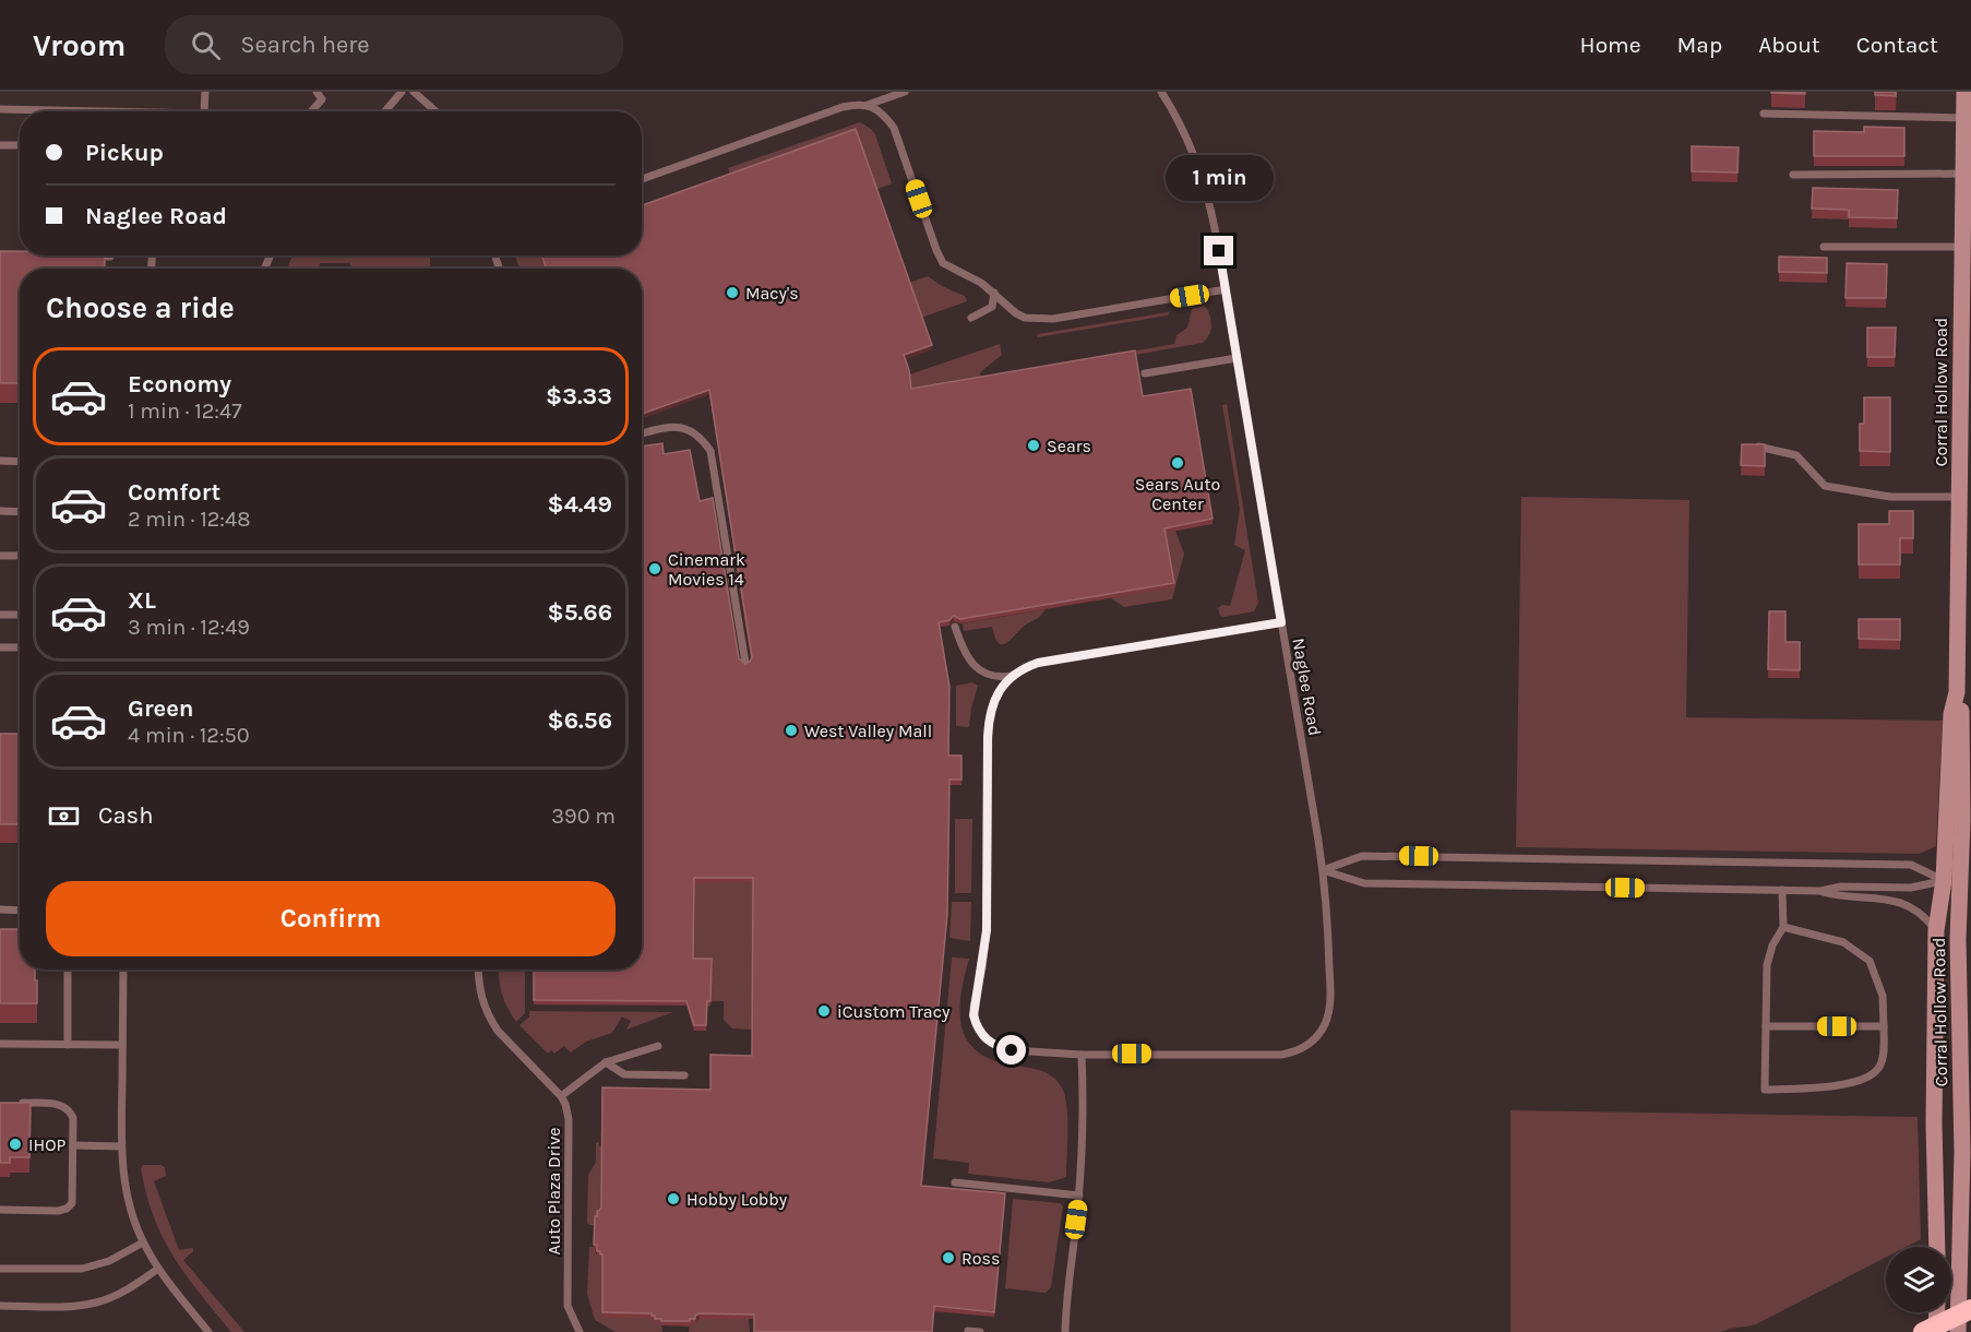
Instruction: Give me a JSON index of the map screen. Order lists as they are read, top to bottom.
{
  "streets": {
    "street": ["Corral Hollow Road"],
    "lane": ["Naglee Road", "Auto Plaza Drive"]
  },
  "places": [
    "Macy's",
    "Sears",
    "Sears Auto Center",
    "Cinemark Movies 14",
    "West Valley Mall",
    "iCustom Tracy",
    "IHOP",
    "Hobby Lobby",
    "Ross"
  ],
  "page": {
    "header": "Vroom",
    "search": "Search here",
    "nav": [
      "Home",
      "Map",
      "About",
      "Contact"
    ],
    "banner": ["Pickup", "Naglee Road"],
    "bubble": "1 min",
    "heading": "Choose a ride",
    "list": [
      {
        "name": "Economy",
        "note": "1 min · 12:47",
        "value": "$3.33"
      },
      {
        "name": "Comfort",
        "note": "2 min · 12:48",
        "value": "$4.49"
      },
      {
        "name": "XL",
        "note": "3 min · 12:49",
        "value": "$5.66"
      },
      {
        "name": "Green",
        "note": "4 min · 12:50",
        "value": "$6.56"
      }
    ],
    "pay": ["Cash", "390 m"],
    "buttons": "Confirm"
  }
}
